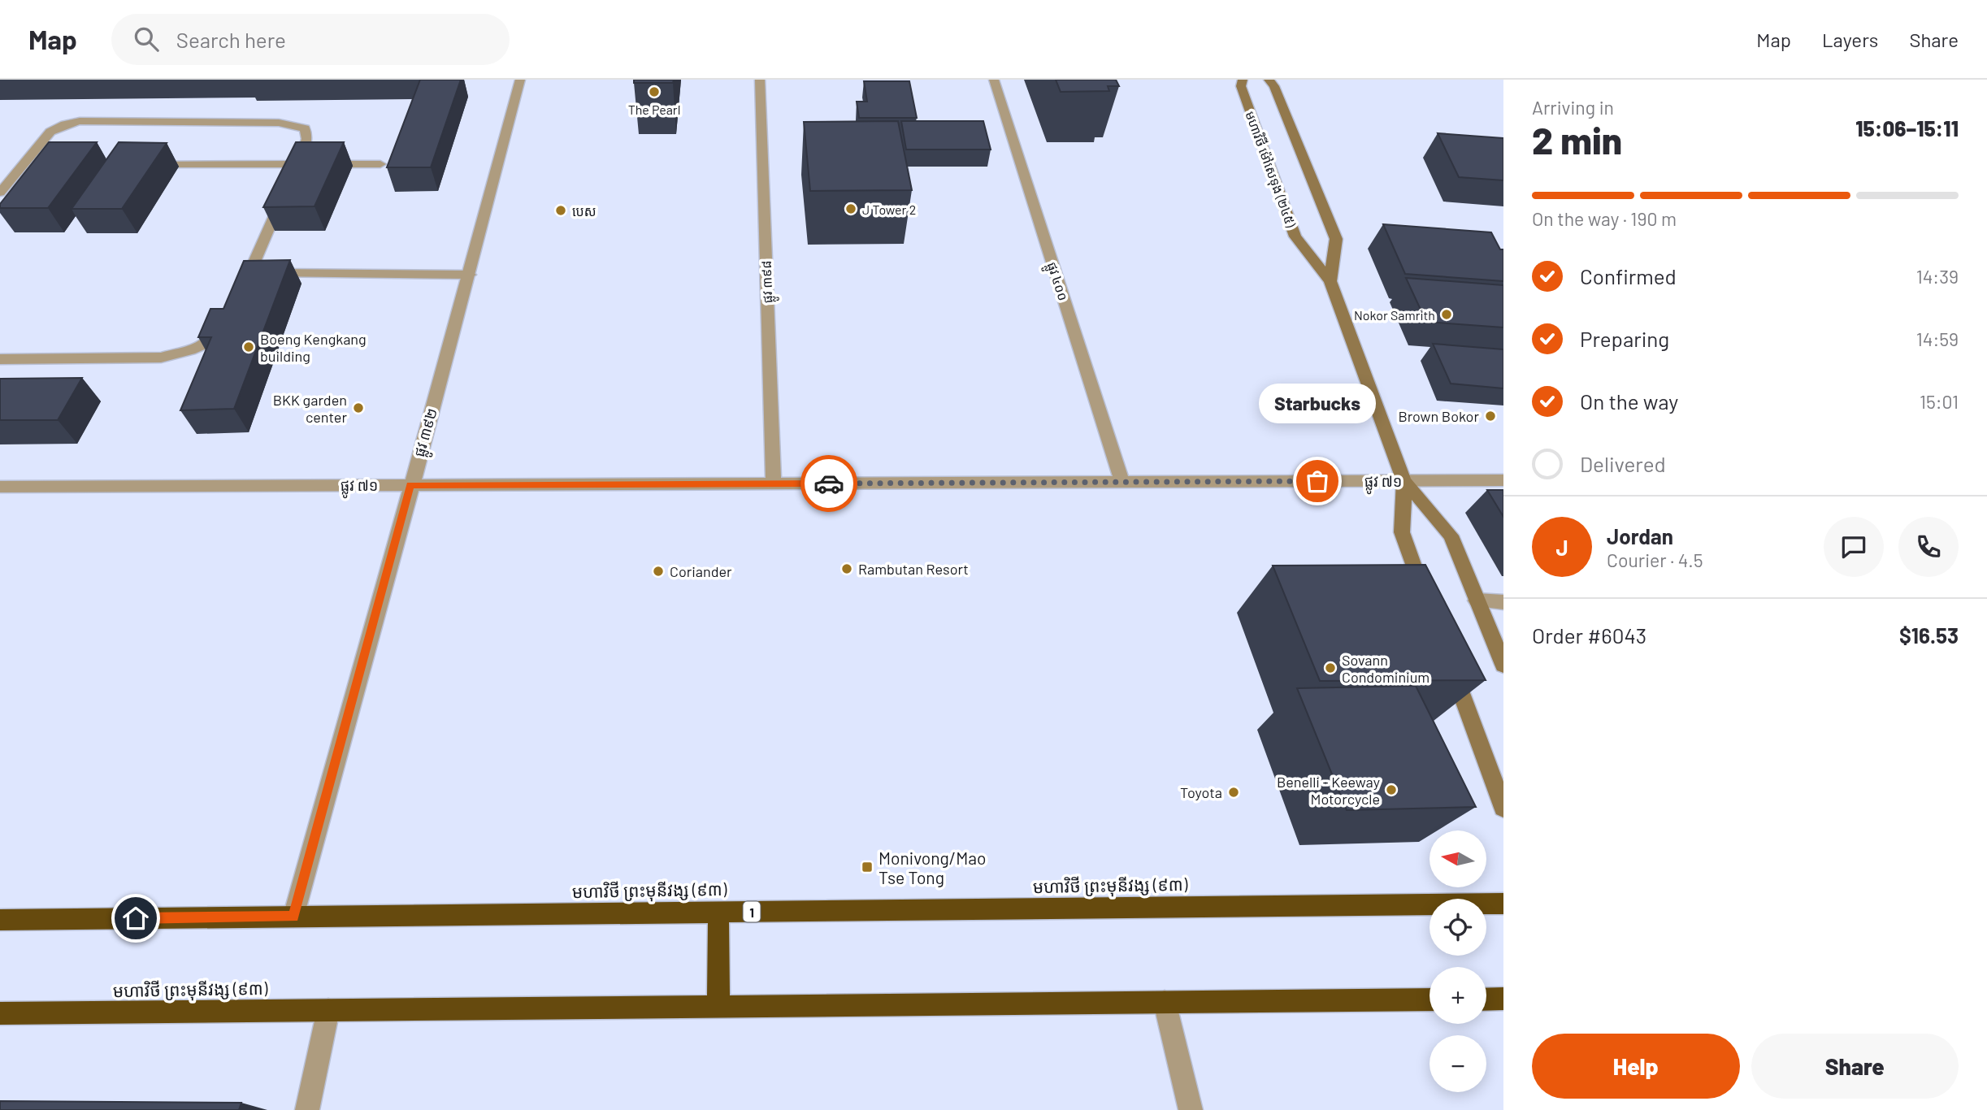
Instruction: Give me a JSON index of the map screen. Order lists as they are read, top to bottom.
{
  "streets": {
    "highway": ["មហាវិថី ព្រះមុនីវង្ស (៩៣)", "1"],
    "main road": ["មហាវិថី ម៉ៅសេទុង (២៤៥)"],
    "street": [
      "ផ្លូវ ៤០០",
      "ផ្លូវ ៣៩៨",
      "ផ្លូវ ៣៩២",
      "ផ្លូវ ៧១"
    ]
  },
  "crossings": [
    ["មហាវិថី ម៉ៅសេទុង (២៤៥)", "ផ្លូវ ៧១"],
    ["ផ្លូវ ៤០០", "ផ្លូវ ៧១"],
    ["ផ្លូវ ៣៩៨", "ផ្លូវ ៧១"],
    ["ផ្លូវ ៣៩២", "ផ្លូវ ៧១"],
    ["ផ្លូវ ៣៩២", "មហាវិថី ព្រះមុនីវង្ស (៩៣)"]
  ],
  "places": {
    "other": [
      "The Pearl",
      "J Tower 2",
      "បេស",
      "Nokor Samrith",
      "Boeng Kengkang building",
      "BKK garden center",
      "Brown Bokor",
      "Starbucks",
      "Rambutan Resort",
      "Coriander",
      "Sovann Condominium",
      "Benelli - Keeway Motorcycle",
      "Toyota"
    ],
    "transit": ["Monivong/Mao Tse Tong"]
  },
  "north": "left",
  "page": {
    "header": "Map",
    "search": "Search here",
    "nav": ["Map", "Layers", "Share"],
    "heading": ["2 min", "Arriving in", "15:06–15:11"],
    "panel": [
      "Jordan",
      "Courier · 4.5",
      "Order #6043",
      "$16.53"
    ],
    "bar": "On the way · 190 m",
    "list": [
      ["Confirmed", "14:39"],
      ["Preparing", "14:59"],
      ["On the way", "15:01"],
      "Delivered"
    ],
    "bubble": "Starbucks",
    "round": "J",
    "map_buttons": ["+", "−"],
    "buttons": ["Help", "Share"]
  }
}
